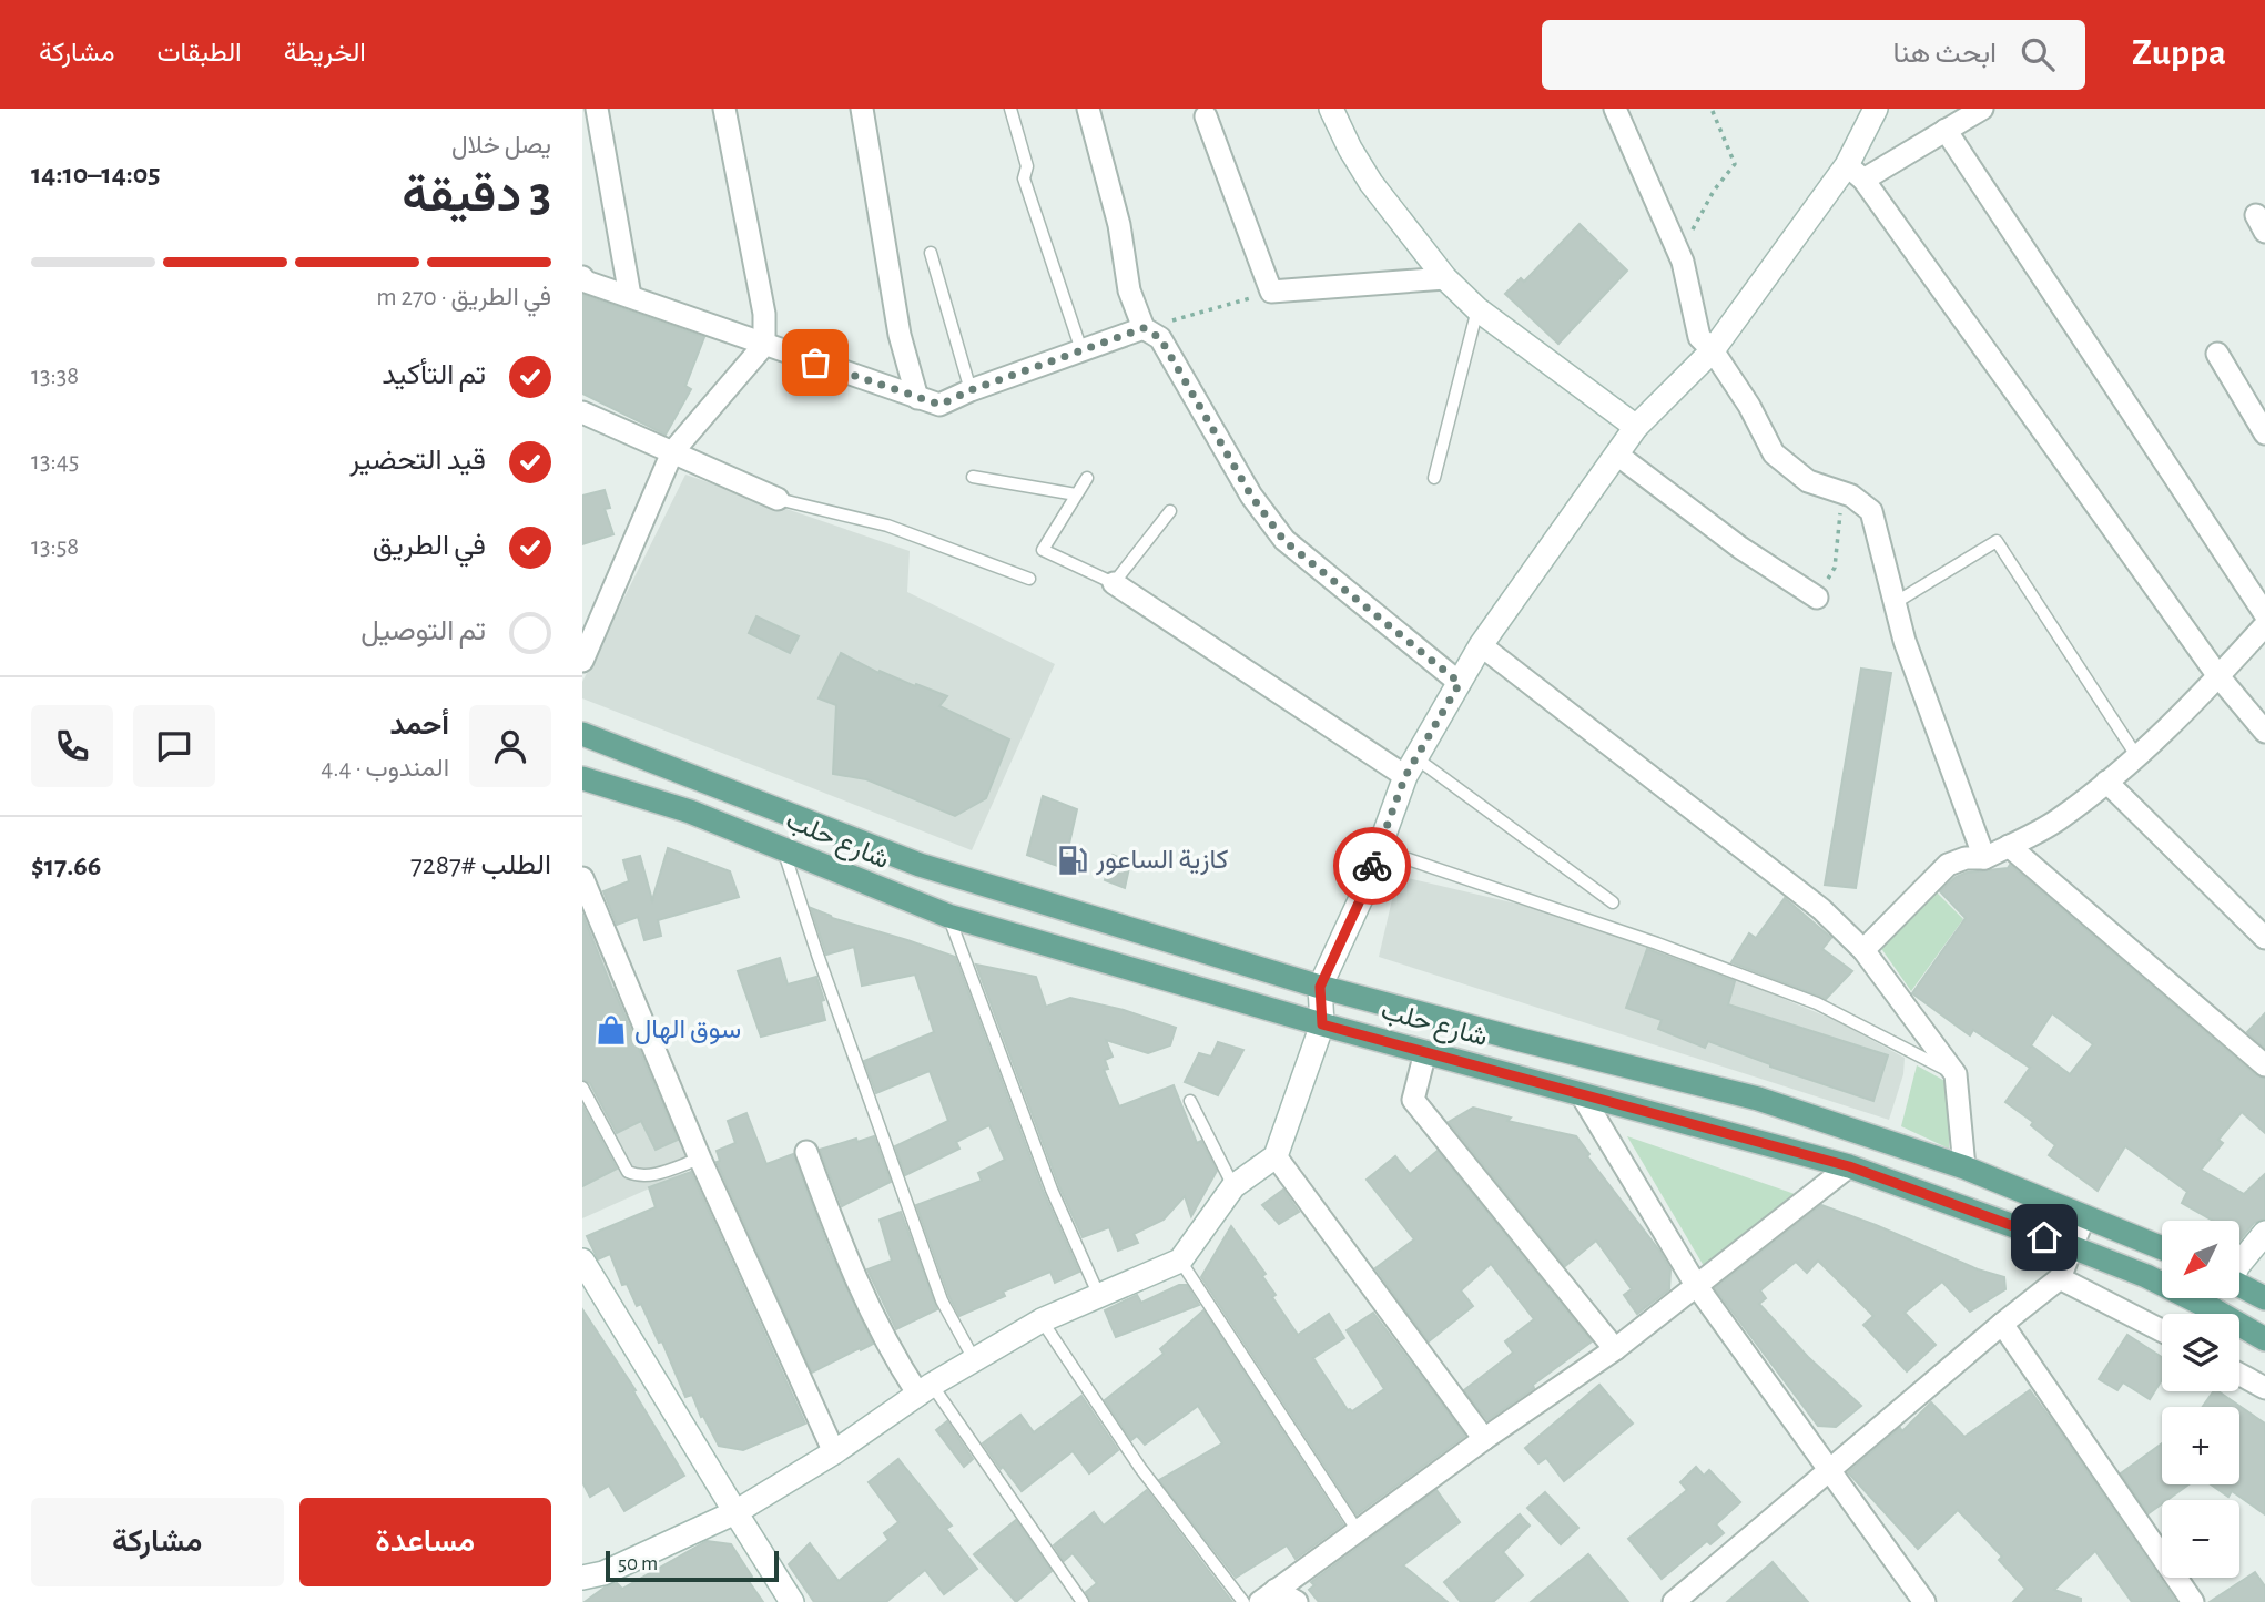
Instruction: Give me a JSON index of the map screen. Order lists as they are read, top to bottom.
{
  "streets": {
    "main road": ["شارع حلب"]
  },
  "places": {
    "fuel station": ["كازية الساعور"],
    "shop": ["سوق الهال"]
  },
  "scale_bar": "50 m",
  "north": "bottom left",
  "page": {
    "header": "Zuppa",
    "search": "ابحث هنا",
    "nav": ["الخريطة", "الطبقات", "مشاركة"],
    "heading": ["3 دقيقة", "يصل خلال", "14:05–14:10"],
    "panel": [
      "أحمد",
      "المندوب · 4.4",
      "الطلب #7287",
      "$17.66"
    ],
    "bar": "في الطريق · 270 m",
    "list": [
      ["تم التأكيد", "13:38"],
      ["قيد التحضير", "13:45"],
      ["في الطريق", "13:58"],
      "تم التوصيل"
    ],
    "map_buttons": ["+", "−"],
    "buttons": ["مساعدة", "مشاركة"],
    "scale": "50 m"
  }
}
